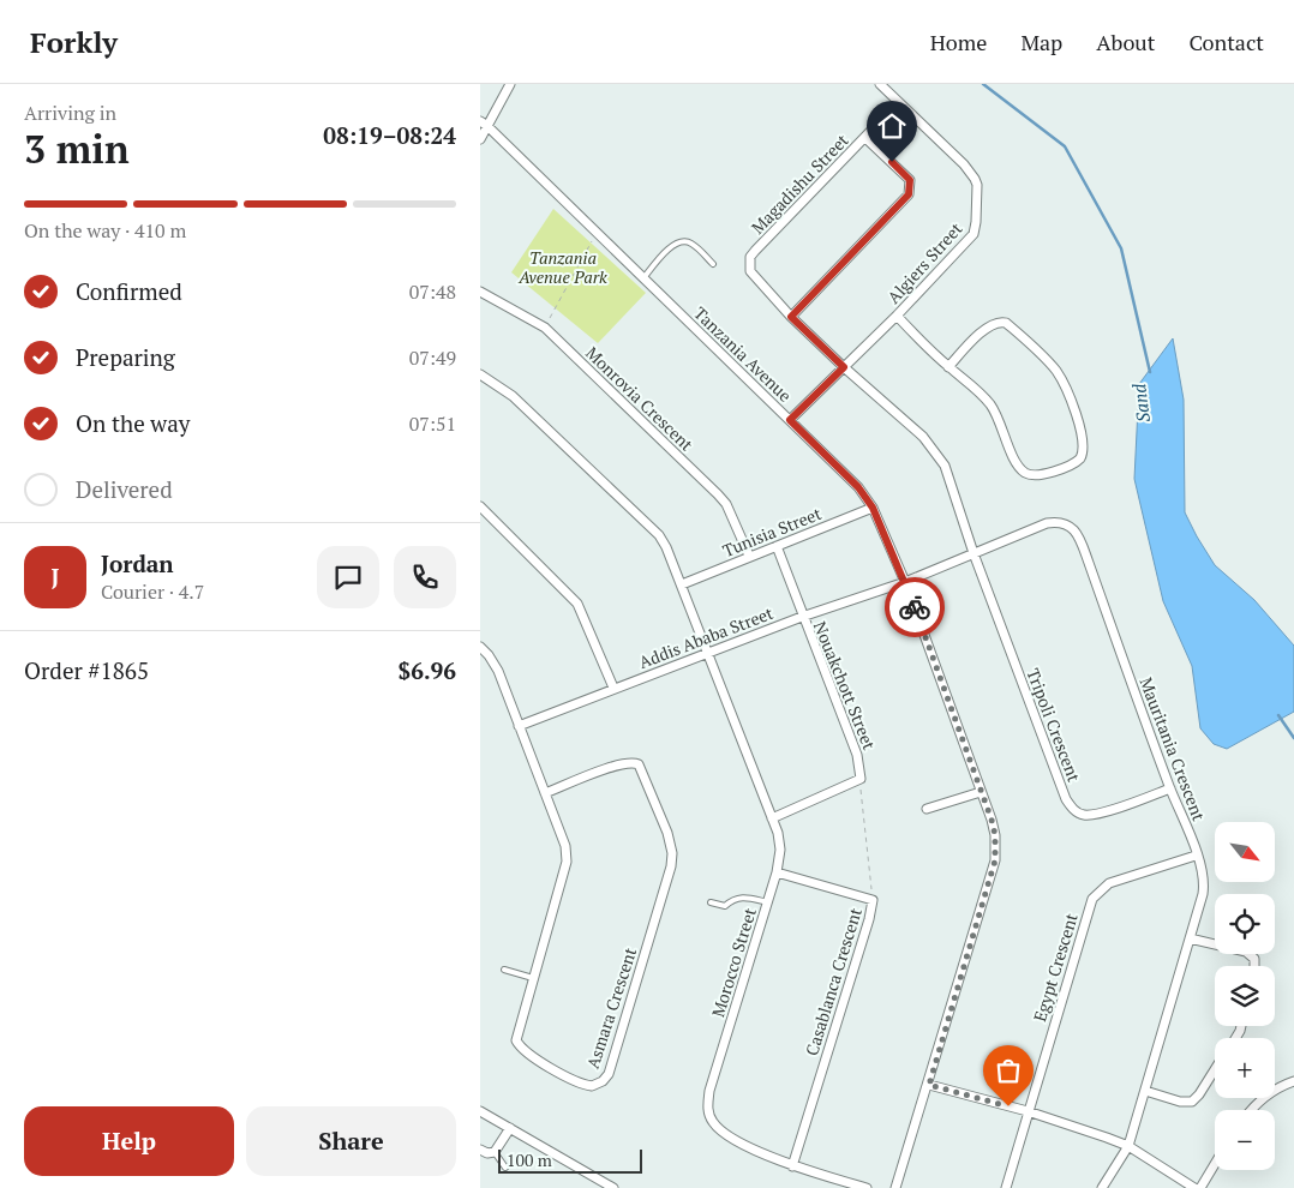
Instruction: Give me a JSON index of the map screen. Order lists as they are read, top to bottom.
{
  "streets": {
    "street": [
      "Magadishu Street",
      "Algiers Street",
      "Tanzania Avenue",
      "Monrovia Crescent",
      "Tunisia Street",
      "Addis Ababa Street",
      "Nouakchott Street",
      "Tripoli Crescent",
      "Mauritania Crescent",
      "Morocco Street",
      "Egypt Crescent",
      "Casablanca Crescent",
      "Asmara Crescent"
    ]
  },
  "crossings": [
    ["Magadishu Street", "Algiers Street"],
    ["Magadishu Street", "Tripoli Crescent"],
    ["Algiers Street", "Tanzania Avenue"],
    ["Algiers Street", "Tripoli Crescent"],
    ["Tanzania Avenue", "Tunisia Street"],
    ["Tanzania Avenue", "Addis Ababa Street"],
    ["Tanzania Avenue", "Mauritania Crescent"],
    ["Monrovia Crescent", "Tunisia Street"],
    ["Tunisia Street", "Nouakchott Street"],
    ["Tunisia Street", "Morocco Street"],
    ["Addis Ababa Street", "Nouakchott Street"],
    ["Addis Ababa Street", "Mauritania Crescent"],
    ["Addis Ababa Street", "Morocco Street"],
    ["Tripoli Crescent", "Mauritania Crescent"],
    ["Mauritania Crescent", "Egypt Crescent"],
    ["Morocco Street", "Casablanca Crescent"]
  ],
  "water": ["Sand"],
  "parks": ["Tanzania Avenue Park"],
  "scale_bar": "100 m",
  "north": "bottom right",
  "page": {
    "header": "Forkly",
    "nav": [
      "Home",
      "Map",
      "About",
      "Contact"
    ],
    "heading": ["3 min", "Arriving in", "08:19–08:24"],
    "panel": [
      "Jordan",
      "Courier · 4.7",
      "Order #1865",
      "$6.96"
    ],
    "bar": "On the way · 410 m",
    "list": [
      ["Confirmed", "07:48"],
      ["Preparing", "07:49"],
      ["On the way", "07:51"],
      "Delivered"
    ],
    "round": "J",
    "map_buttons": ["+", "−"],
    "buttons": ["Help", "Share"],
    "scale": "100 m"
  }
}
